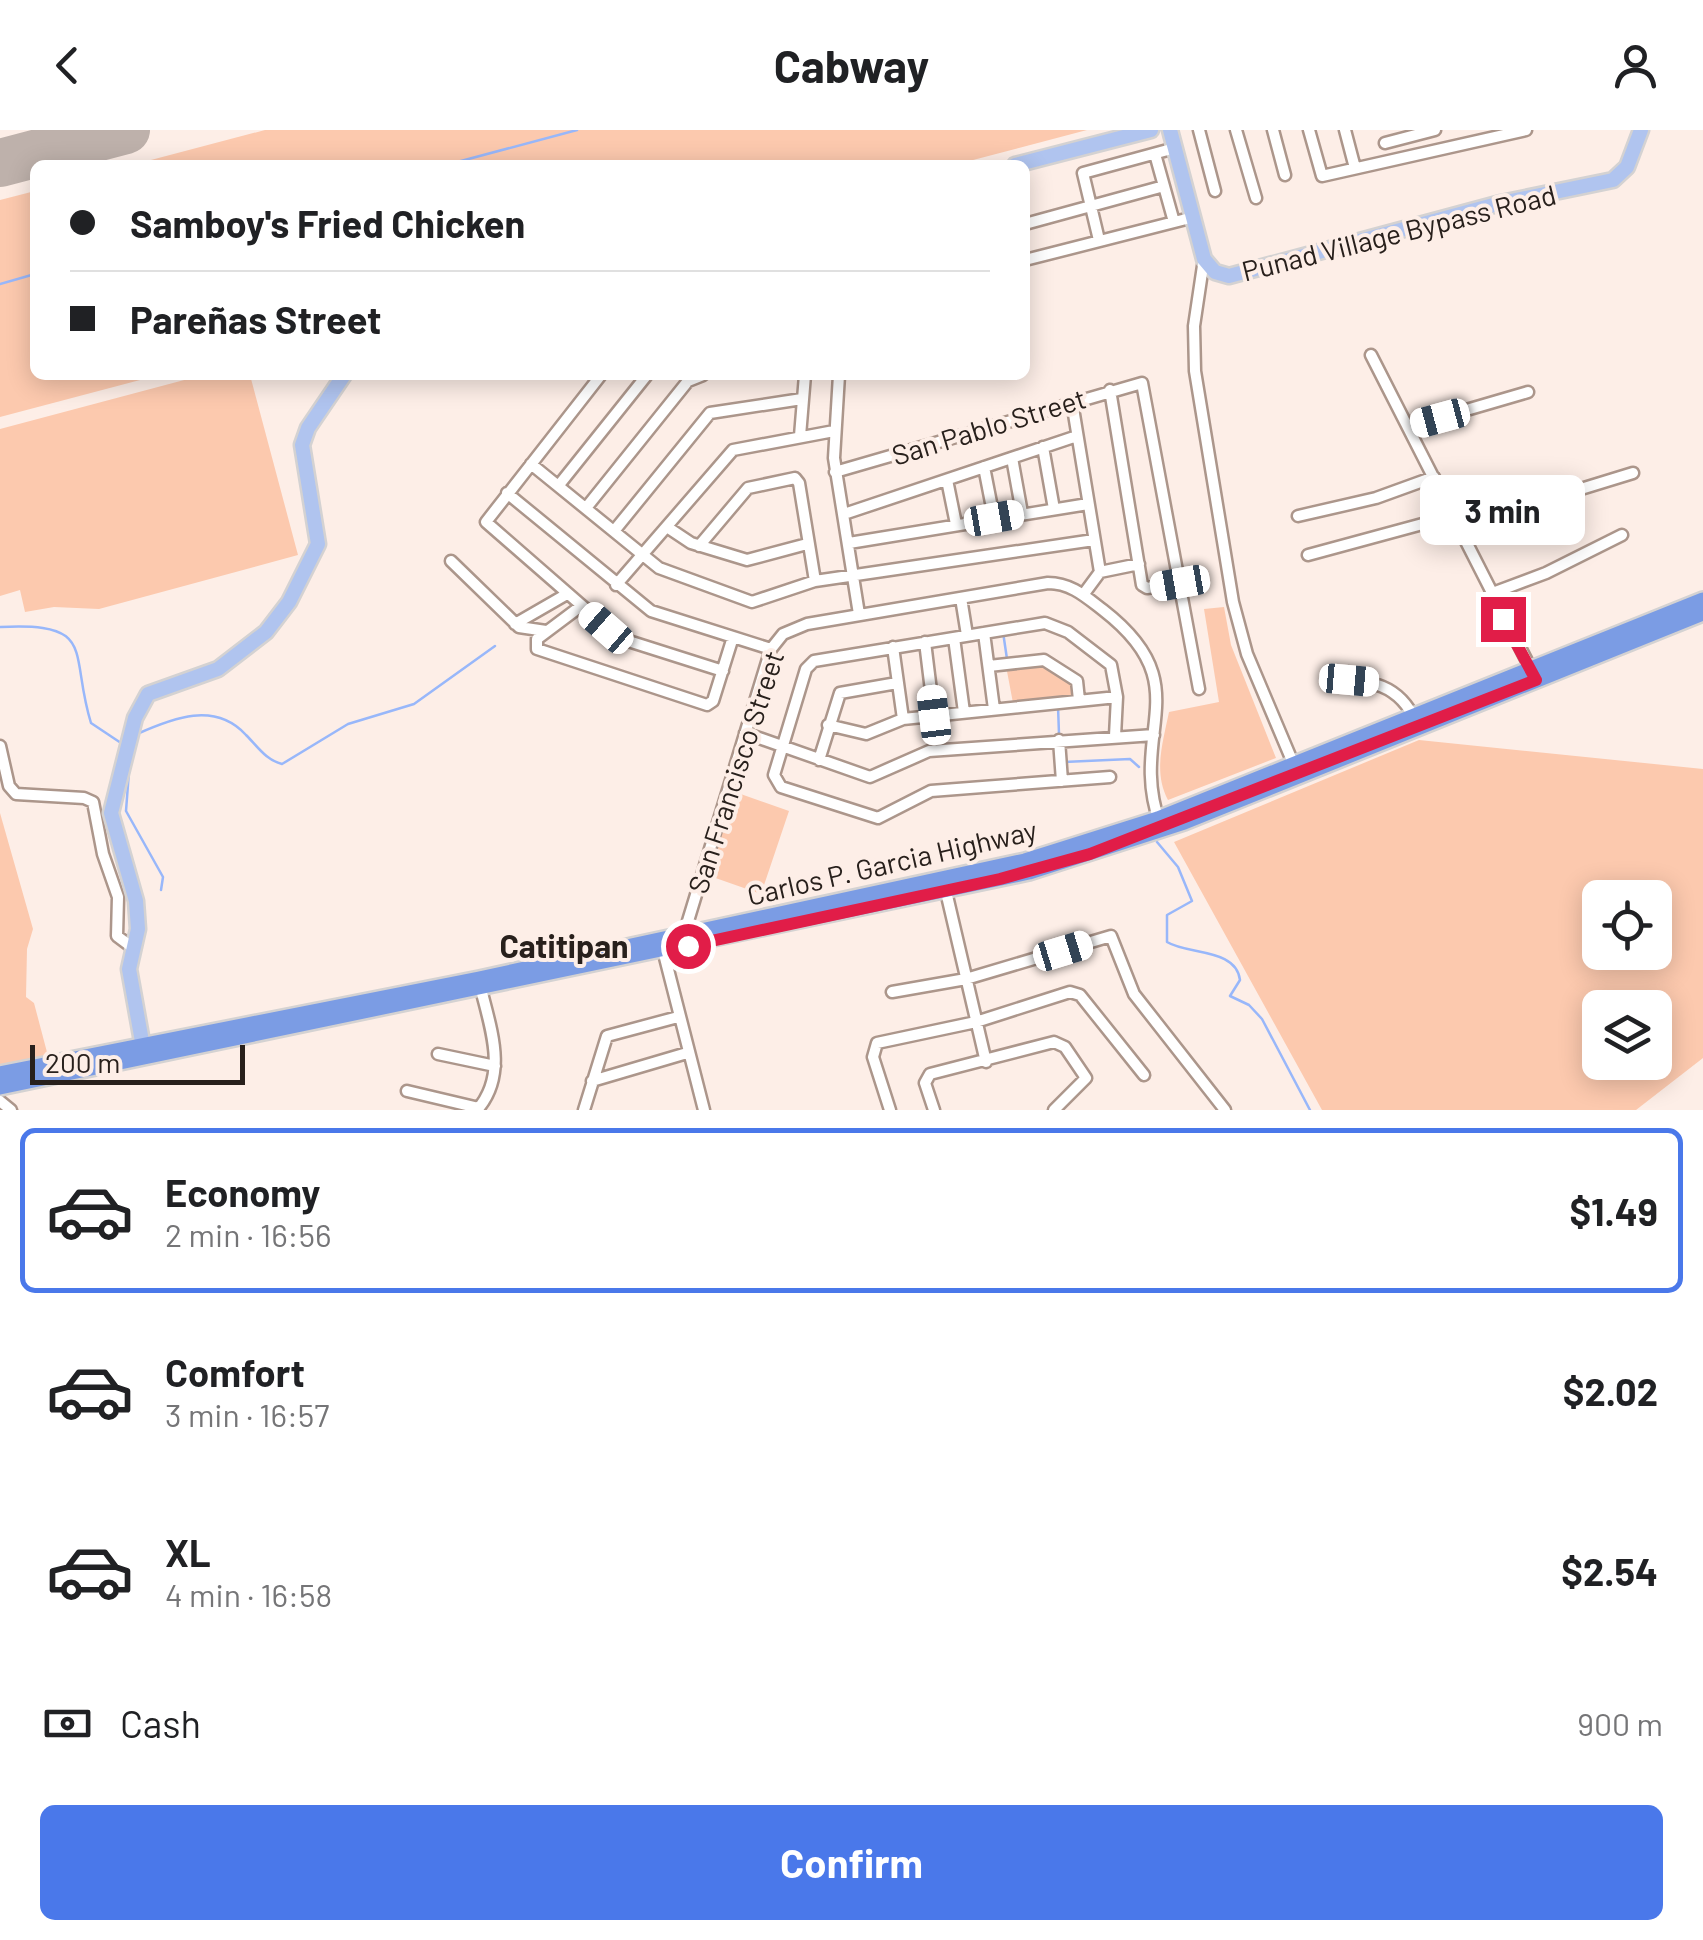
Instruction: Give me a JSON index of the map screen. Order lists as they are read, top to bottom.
{
  "streets": {
    "highway": ["Carlos P. Garcia Highway"],
    "main road": ["Punad Village Bypass Road"],
    "street": ["San Pablo Street", "San Francisco Street"]
  },
  "crossings": [
    ["San Francisco Street", "Carlos P. Garcia Highway"]
  ],
  "districts": ["Catitipan"],
  "scale_bar": "200 m",
  "page": {
    "header": "Cabway",
    "banner": ["Samboy's Fried Chicken", "Pareñas Street"],
    "bubble": "3 min",
    "scale": "200 m",
    "list": [
      {
        "name": "Economy",
        "note": "2 min · 16:56",
        "value": "$1.49"
      },
      {
        "name": "Comfort",
        "note": "3 min · 16:57",
        "value": "$2.02"
      },
      {
        "name": "XL",
        "note": "4 min · 16:58",
        "value": "$2.54"
      }
    ],
    "pay": ["Cash", "900 m"],
    "buttons": "Confirm"
  }
}
